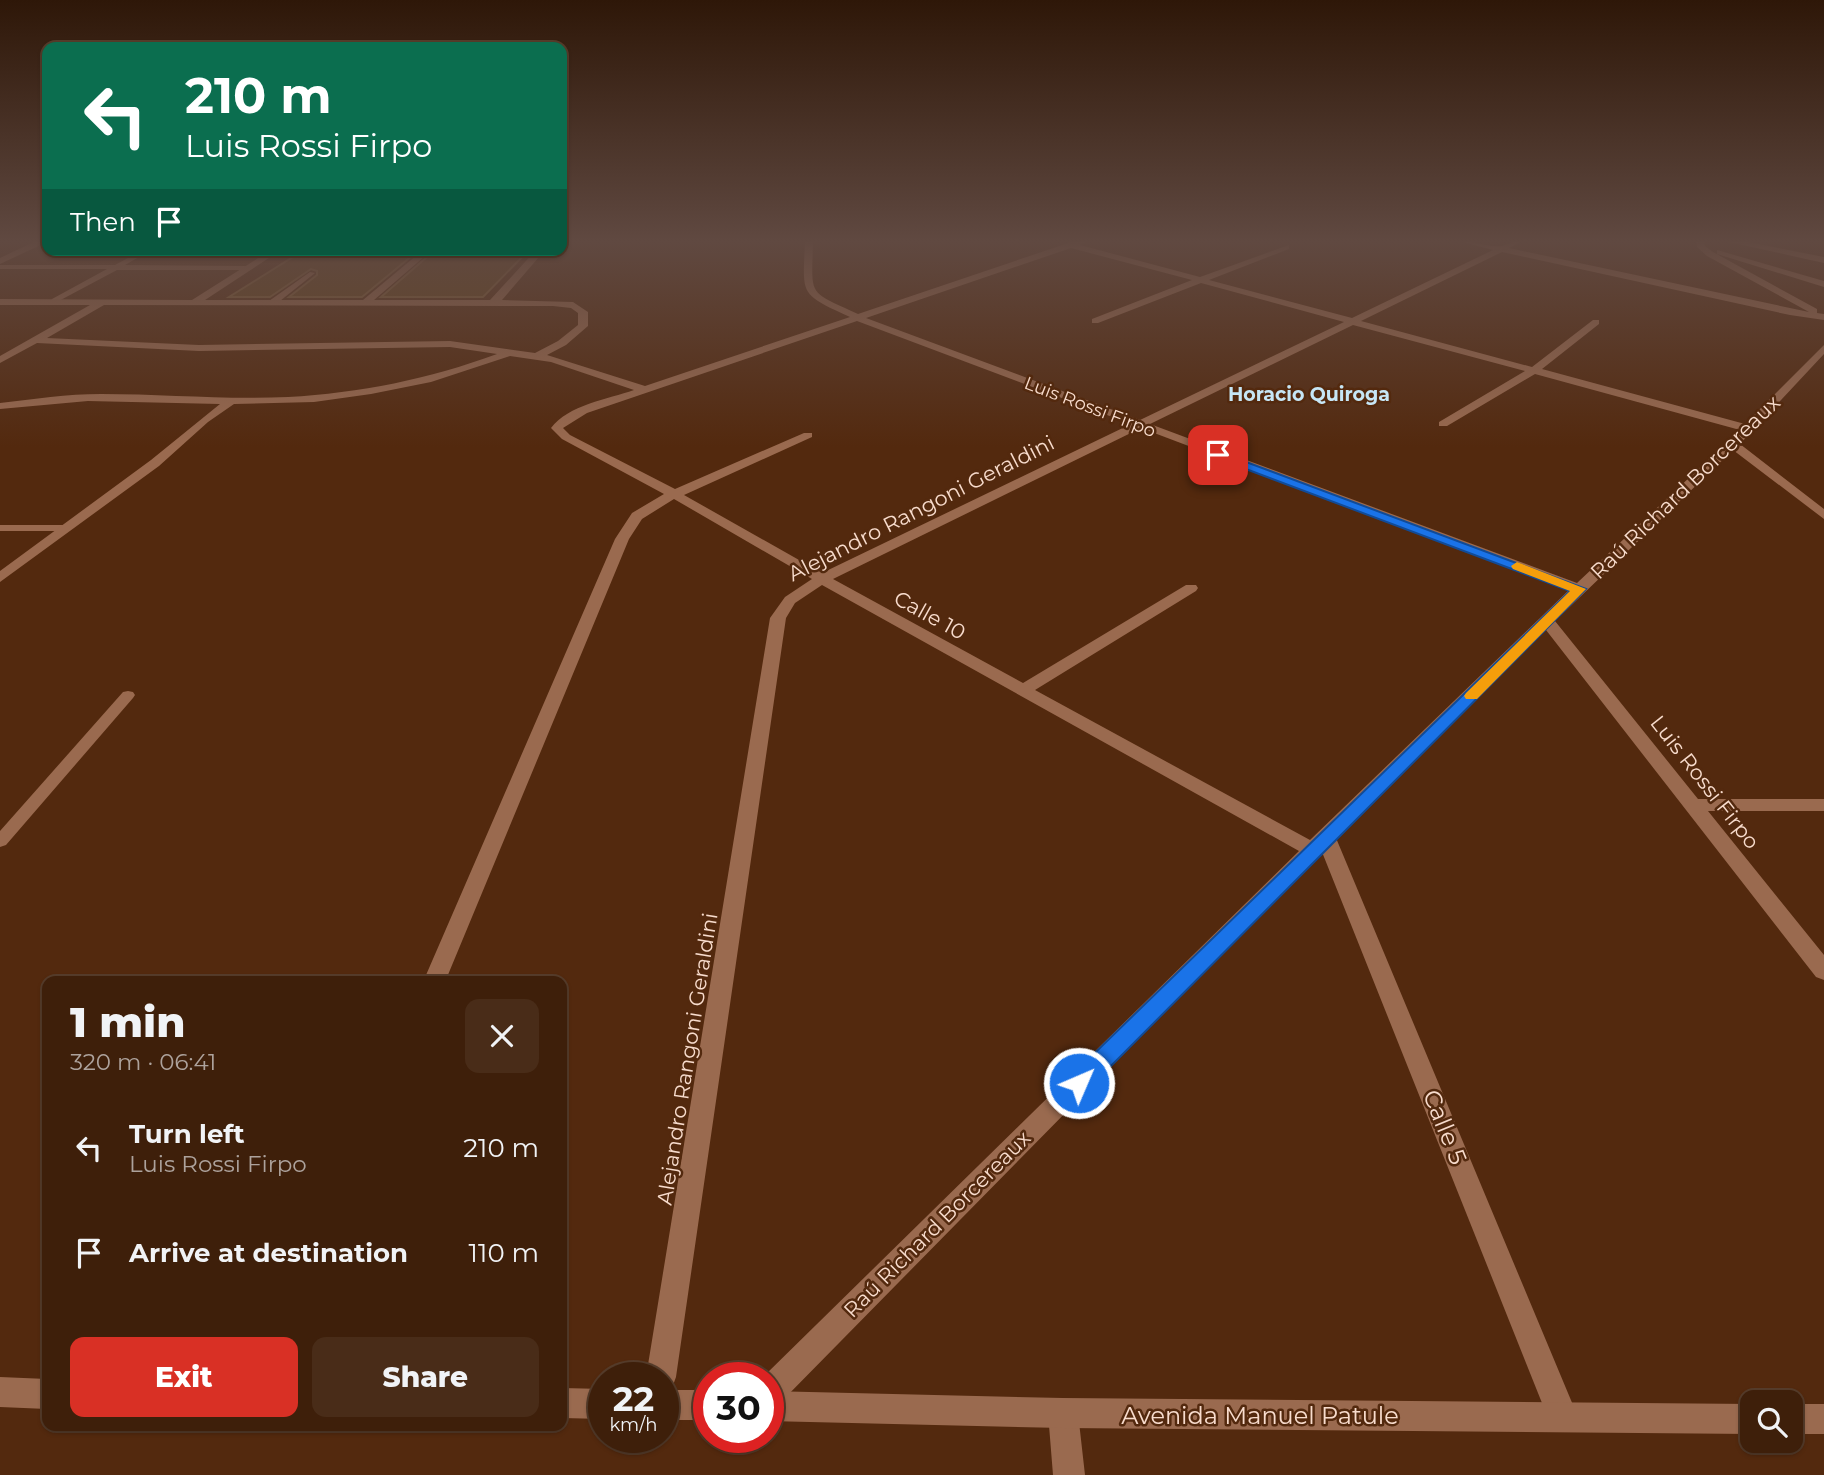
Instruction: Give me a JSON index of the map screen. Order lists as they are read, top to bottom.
{
  "streets": {
    "street": [
      "Luis Rossi Firpo",
      "Raú Richard Borcereaux",
      "Alejandro Rangoni Geraldini",
      "Calle 10",
      "Calle 5",
      "Avenida Manuel Patule"
    ]
  },
  "crossings": [
    ["Luis Rossi Firpo", "Raú Richard Borcereaux"],
    ["Luis Rossi Firpo", "Alejandro Rangoni Geraldini"],
    ["Raú Richard Borcereaux", "Calle 10"],
    ["Raú Richard Borcereaux", "Calle 5"],
    ["Alejandro Rangoni Geraldini", "Calle 10"],
    ["Calle 10", "Calle 5"],
    ["Calle 5", "Avenida Manuel Patule"]
  ],
  "districts": ["Horacio Quiroga"],
  "page": {
    "turn": ["210 m", "Luis Rossi Firpo"],
    "then": "Then",
    "heading": ["1 min", "320 m · 06:41"],
    "list": [
      {
        "name": "Turn left",
        "note": "Luis Rossi Firpo",
        "value": "210 m"
      },
      {
        "name": "Arrive at destination",
        "value": "110 m"
      }
    ],
    "buttons": ["Exit", "Share"],
    "speed": "22 km/h",
    "limit": "30"
  }
}
